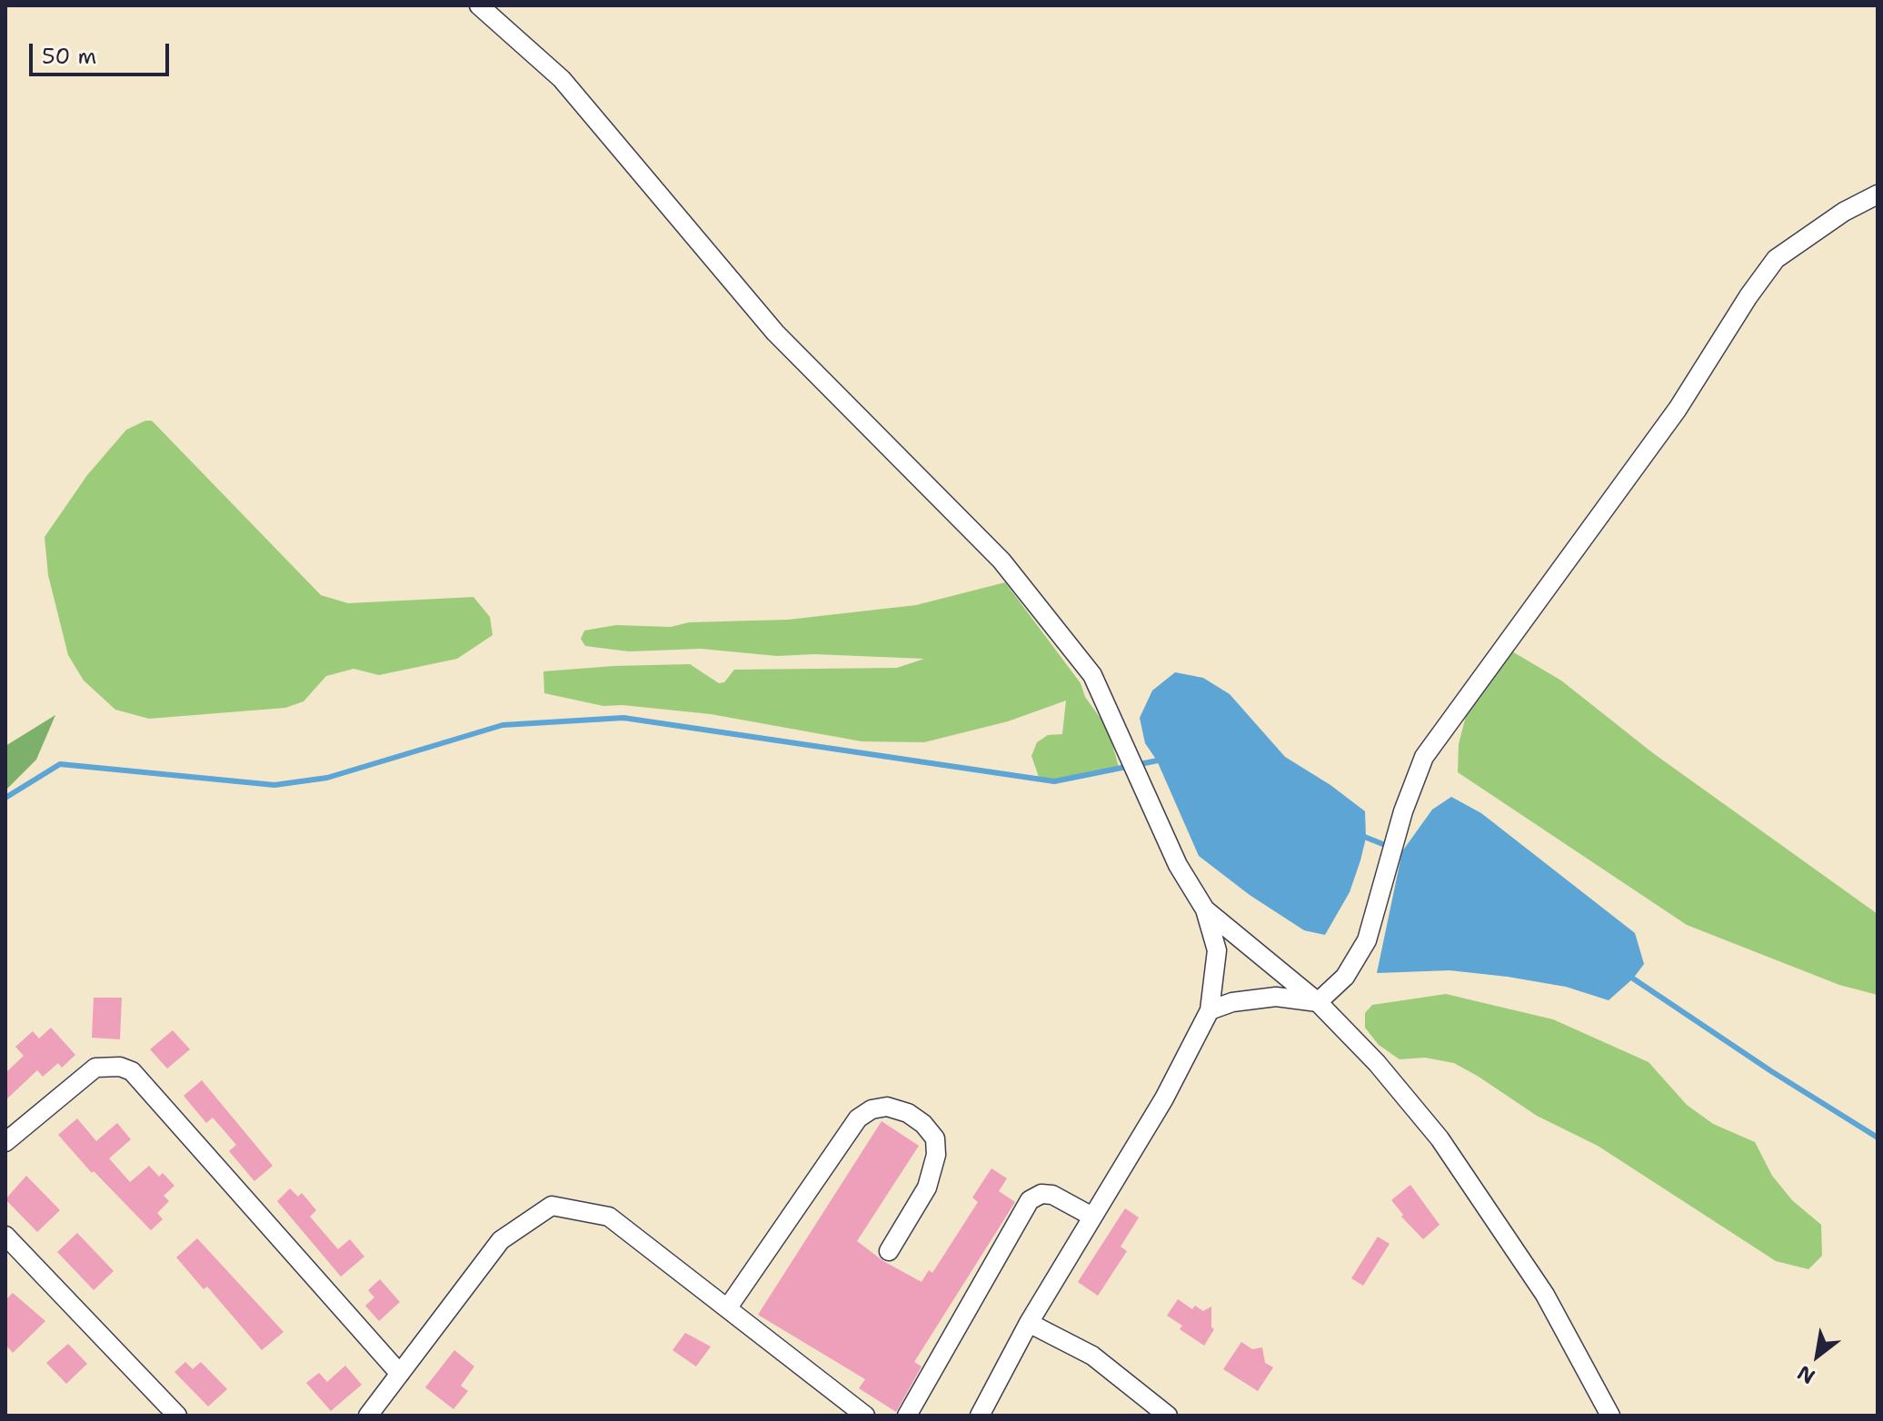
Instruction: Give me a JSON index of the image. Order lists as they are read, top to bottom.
{
  "scale_bar": "50 m",
  "north": "bottom left"
}
